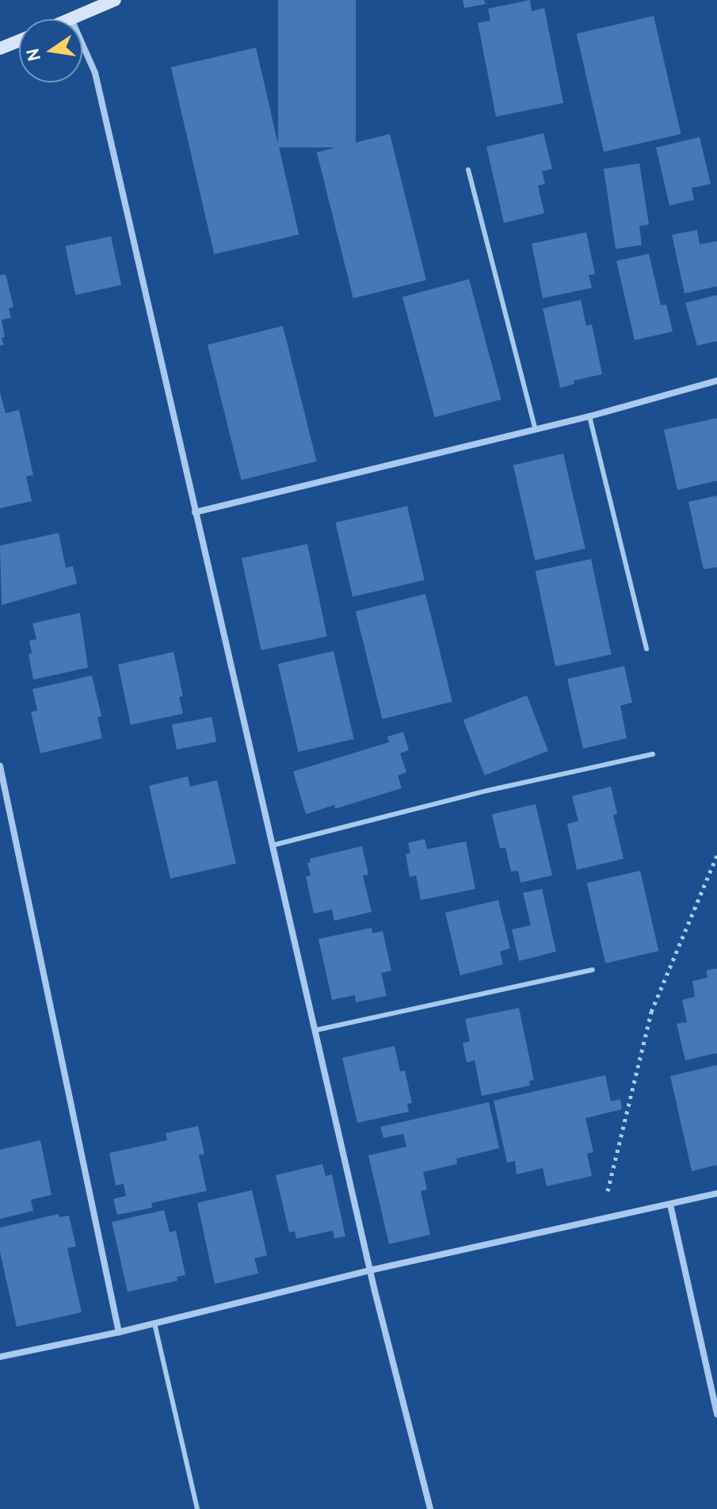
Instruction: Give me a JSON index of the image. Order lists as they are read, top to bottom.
{
  "north": "left"
}
